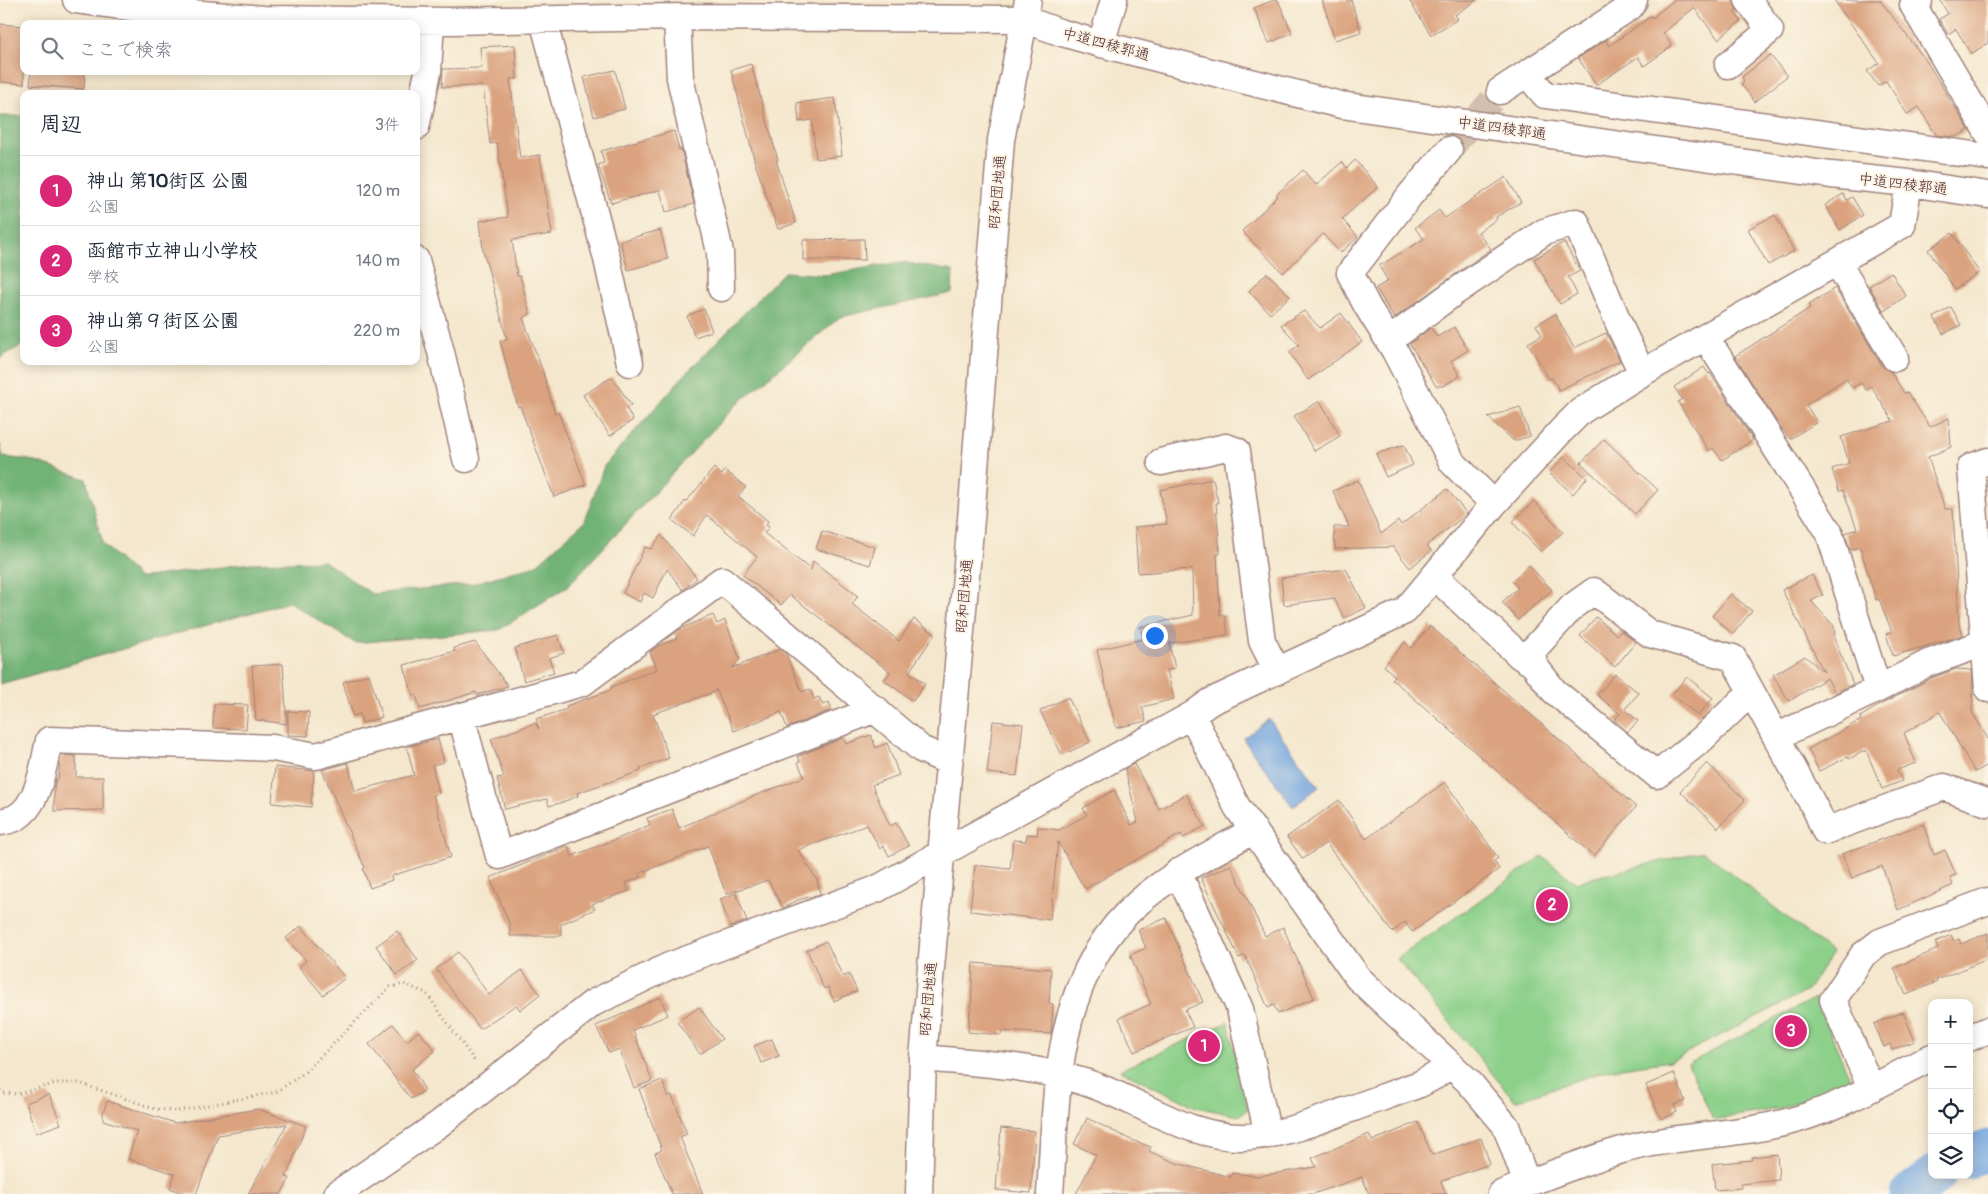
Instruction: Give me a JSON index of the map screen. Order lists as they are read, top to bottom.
{
  "streets": {
    "street": ["中道四稜郭通", "昭和団地通"]
  },
  "crossings": [
    ["中道四稜郭通", "昭和団地通"]
  ],
  "page": {
    "search": "ここで検索",
    "heading": ["周辺", "3件"],
    "list": [
      {
        "mark": "1",
        "name": "神山 第10街区 公園",
        "note": "公園",
        "value": "120 m"
      },
      {
        "mark": "2",
        "name": "函館市立神山小学校",
        "note": "学校",
        "value": "140 m"
      },
      {
        "mark": "3",
        "name": "神山第９街区公園",
        "note": "公園",
        "value": "220 m"
      }
    ],
    "pins": ["2", "3", "1"],
    "map_buttons": ["+", "−"]
  }
}
